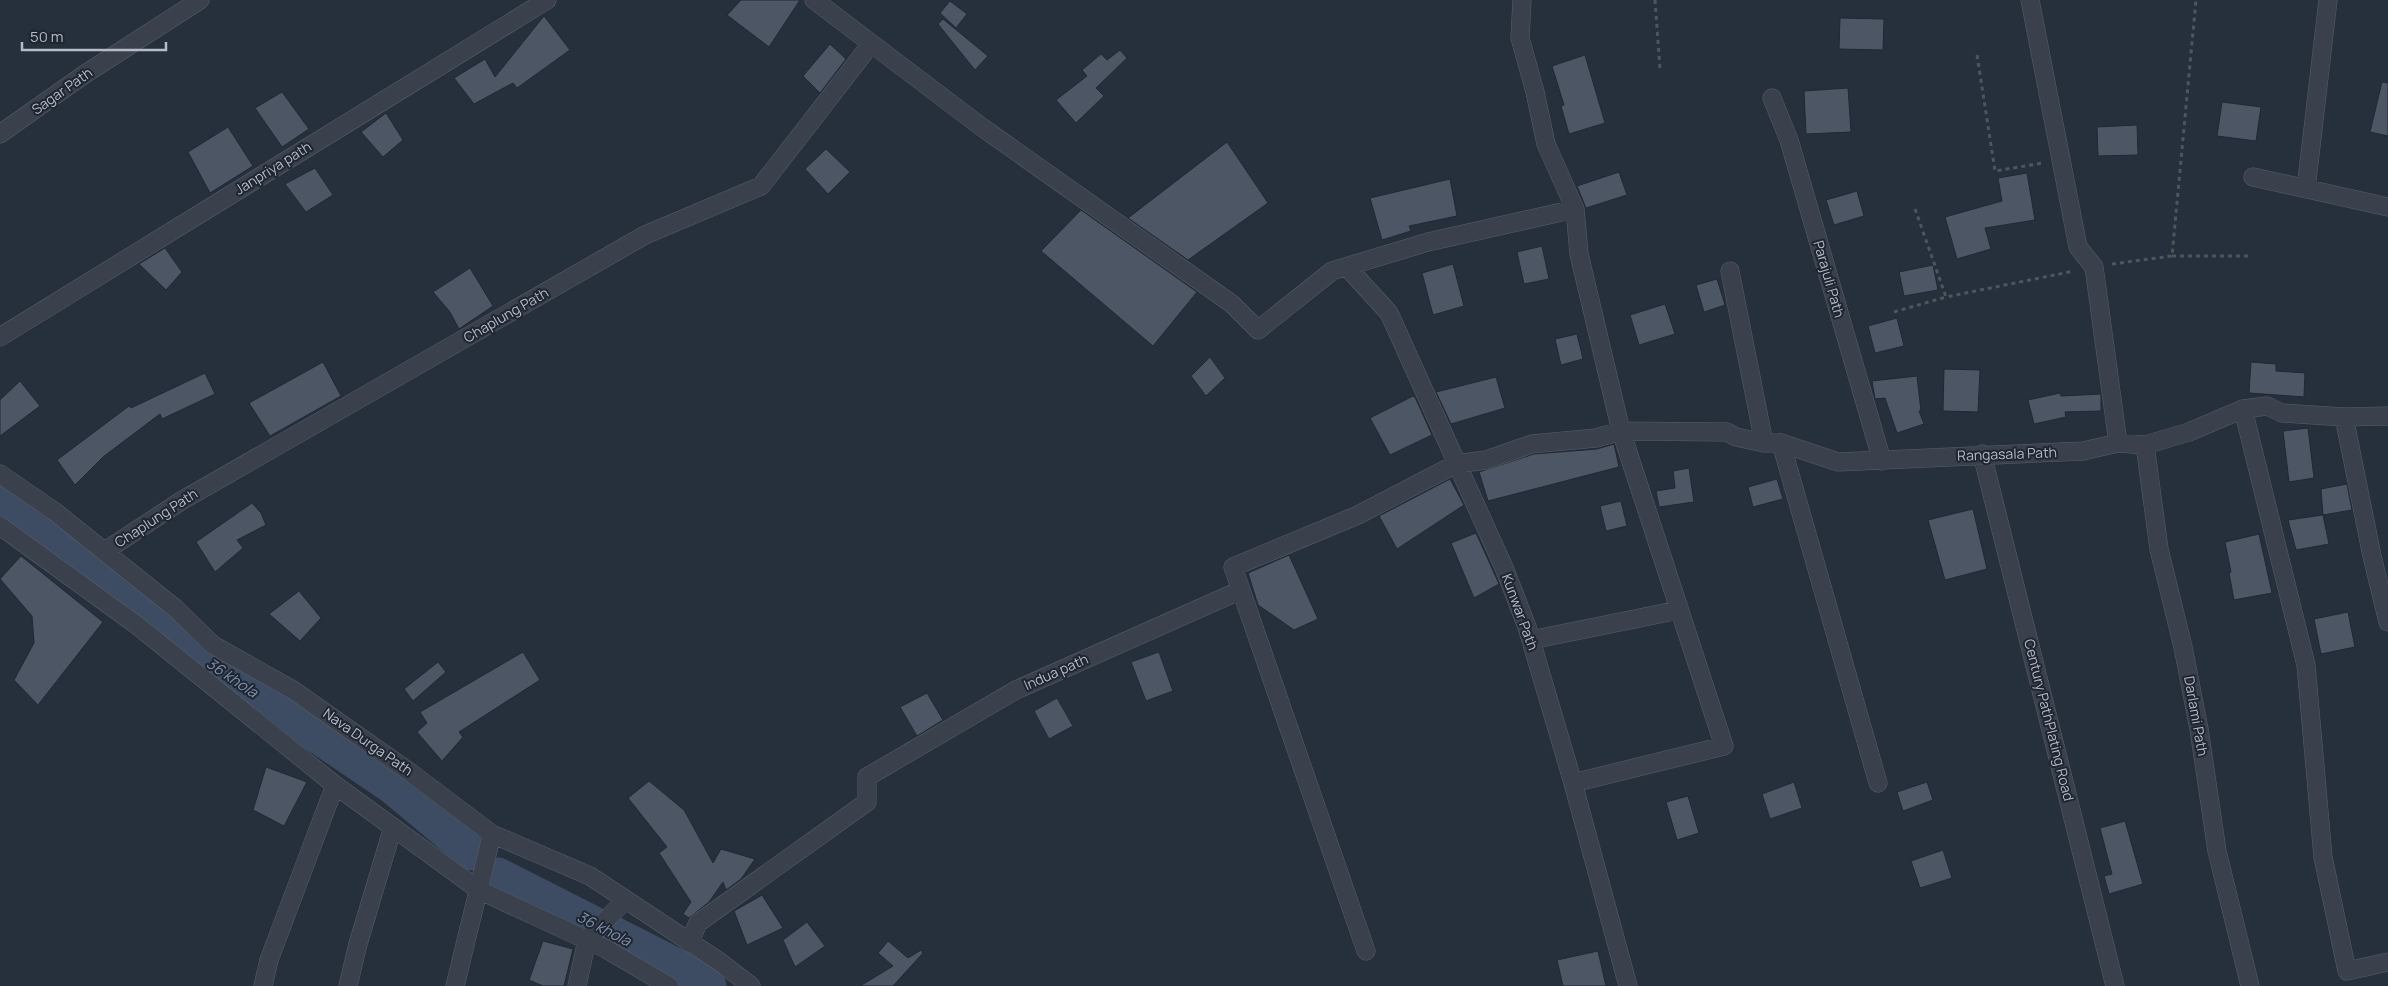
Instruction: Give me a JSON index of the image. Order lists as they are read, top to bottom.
{
  "streets": {
    "street": [
      "Sagar Path",
      "Janpriya path",
      "Parajuli Path",
      "Chaplung Path",
      "Rangasala Path",
      "Kunwar Path",
      "Indua path",
      "Darlami Path",
      "Century PathPlating Road",
      "Nava Durga Path"
    ]
  },
  "crossings": [
    ["Parajuli Path", "Rangasala Path"],
    ["Chaplung Path", "Nava Durga Path"],
    ["Rangasala Path", "Kunwar Path"],
    ["Rangasala Path", "Darlami Path"],
    ["Rangasala Path", "Century PathPlating Road"],
    ["Indua path", "Nava Durga Path"]
  ],
  "water": ["36 khola"],
  "scale_bar": "50 m"
}
